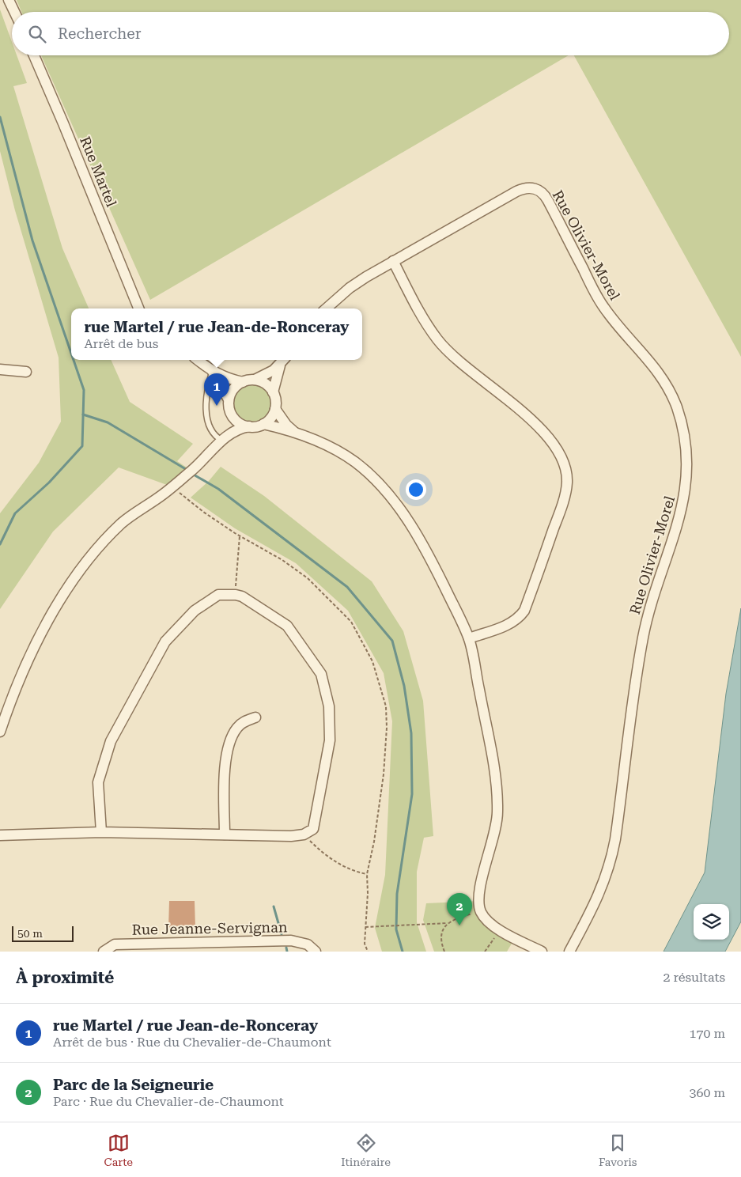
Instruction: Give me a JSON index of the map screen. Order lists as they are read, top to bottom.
{
  "streets": {
    "street": ["Rue Martel", "Rue Olivier-Morel", "Rue Jeanne-Servignan"]
  },
  "scale_bar": "50 m",
  "page": {
    "search": "Rechercher",
    "popup": ["rue Martel / rue Jean-de-Ronceray", "Arrêt de bus"],
    "pins": ["1", "2"],
    "scale": "50 m",
    "heading": ["À proximité", "2 résultats"],
    "list": [
      {
        "mark": "1",
        "name": "rue Martel / rue Jean-de-Ronceray",
        "note": "Arrêt de bus · Rue du Chevalier-de-Chaumont",
        "value": "170 m"
      },
      {
        "mark": "2",
        "name": "Parc de la Seigneurie",
        "note": "Parc · Rue du Chevalier-de-Chaumont",
        "value": "360 m"
      }
    ],
    "nav": ["Carte", "Itinéraire", "Favoris"]
  }
}
